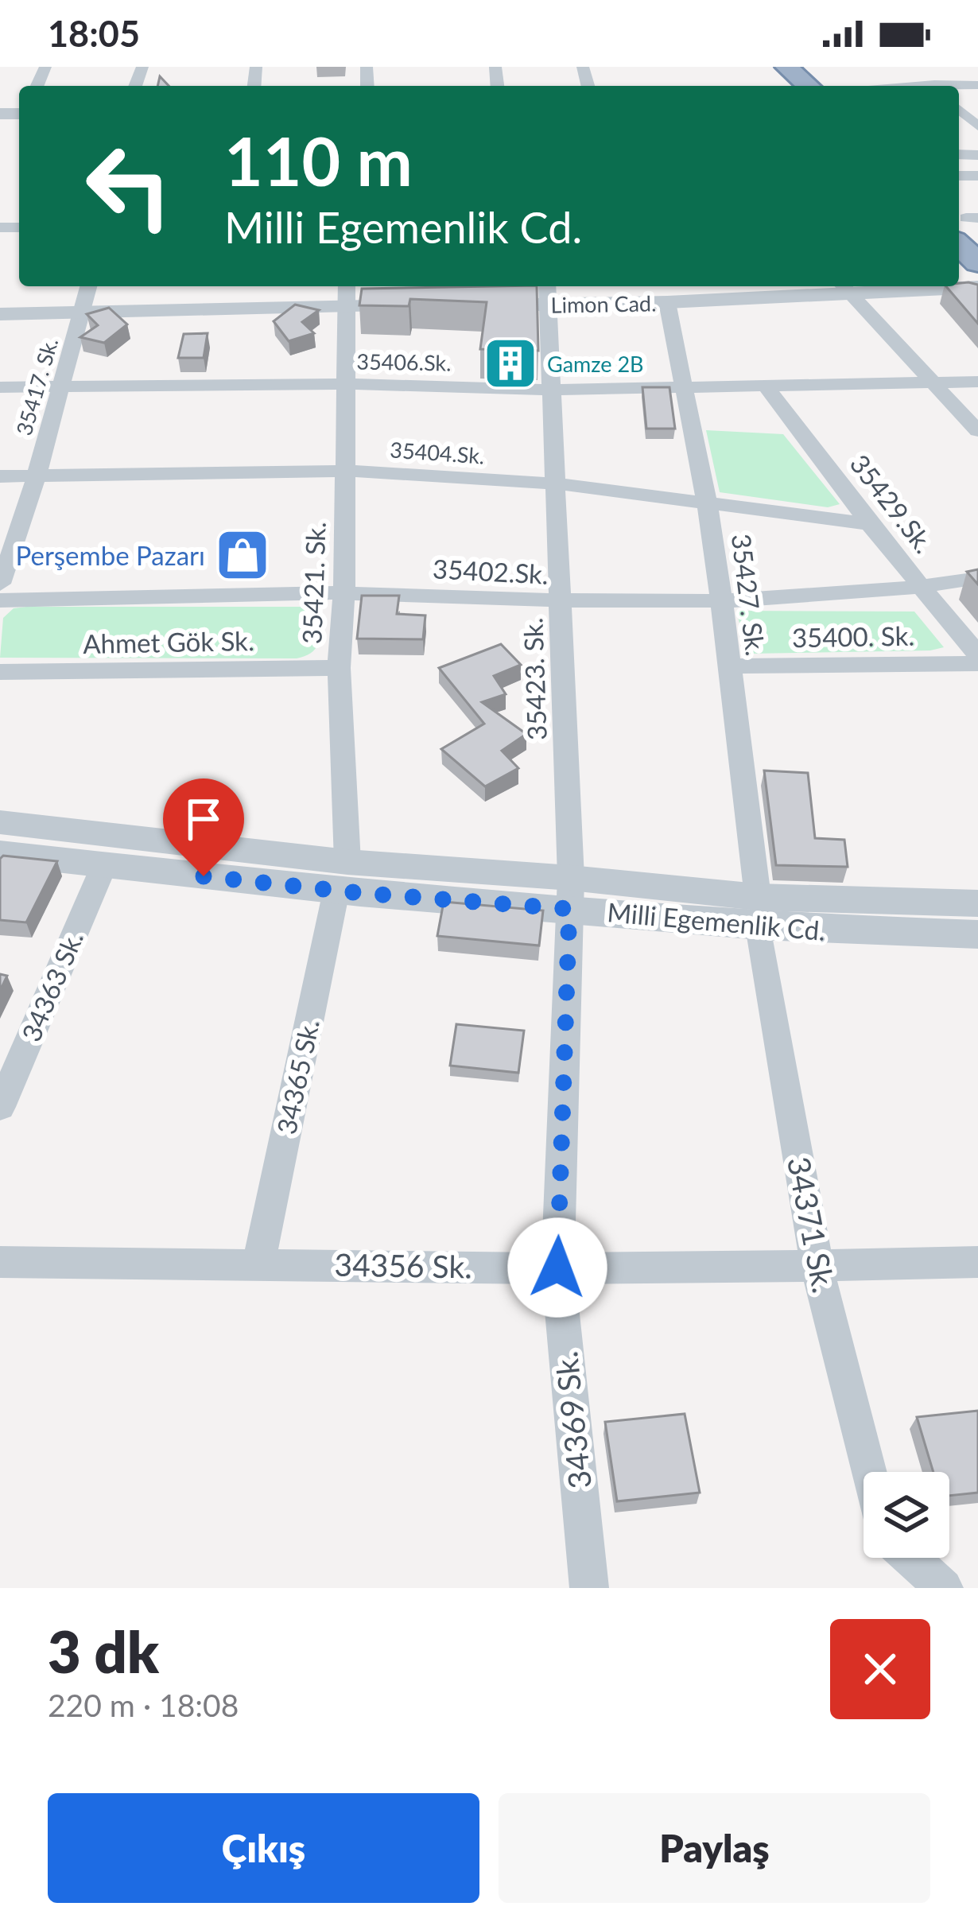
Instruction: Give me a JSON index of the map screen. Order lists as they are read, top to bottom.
{
  "streets": {
    "street": [
      "Limon Cad.",
      "35406.Sk.",
      "35417. Sk.",
      "35404.Sk.",
      "35429.Sk.",
      "35402.Sk.",
      "35421. Sk.",
      "35427. Sk.",
      "35400. Sk.",
      "Ahmet Gök Sk.",
      "35423. Sk.",
      "Milli Egemenlik Cd.",
      "34363 Sk.",
      "34365 Sk.",
      "34371 Sk.",
      "34356 Sk.",
      "34369 Sk."
    ]
  },
  "crossings": [
    ["Limon Cad.", "35427. Sk."],
    ["Limon Cad.", "35423. Sk."],
    ["35406.Sk.", "35417. Sk."],
    ["35406.Sk.", "35429.Sk."],
    ["35406.Sk.", "35421. Sk."],
    ["35406.Sk.", "35427. Sk."],
    ["35406.Sk.", "35423. Sk."],
    ["35417. Sk.", "35404.Sk."],
    ["35404.Sk.", "35429.Sk."],
    ["35404.Sk.", "35421. Sk."],
    ["35404.Sk.", "35427. Sk."],
    ["35404.Sk.", "35423. Sk."],
    ["35429.Sk.", "35402.Sk."],
    ["35402.Sk.", "35421. Sk."],
    ["35402.Sk.", "35427. Sk."],
    ["35402.Sk.", "35423. Sk."],
    ["35421. Sk.", "Ahmet Gök Sk."],
    ["35421. Sk.", "Milli Egemenlik Cd."],
    ["35421. Sk.", "34365 Sk."],
    ["35427. Sk.", "35400. Sk."],
    ["35427. Sk.", "Milli Egemenlik Cd."],
    ["35427. Sk.", "34371 Sk."],
    ["35423. Sk.", "Milli Egemenlik Cd."],
    ["35423. Sk.", "34369 Sk."],
    ["Milli Egemenlik Cd.", "34363 Sk."],
    ["Milli Egemenlik Cd.", "34365 Sk."],
    ["Milli Egemenlik Cd.", "34371 Sk."],
    ["Milli Egemenlik Cd.", "34369 Sk."],
    ["34365 Sk.", "34356 Sk."],
    ["34371 Sk.", "34356 Sk."],
    ["34356 Sk.", "34369 Sk."]
  ],
  "places": {
    "building": ["Gamze 2B"],
    "shop": ["Perşembe Pazarı"]
  },
  "page": {
    "status": "18:05",
    "turn": ["110 m", "Milli Egemenlik Cd."],
    "heading": ["3 dk", "220 m · 18:08"],
    "buttons": ["Çıkış", "Paylaş"]
  }
}
